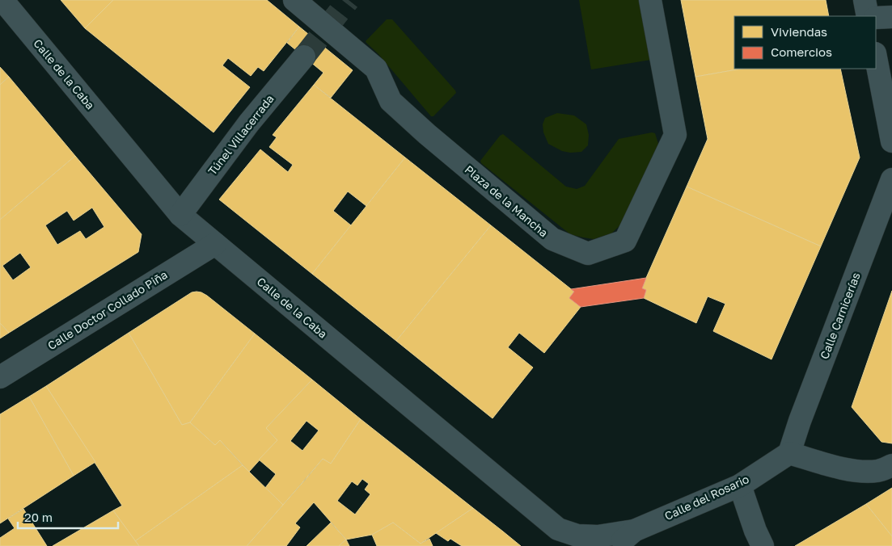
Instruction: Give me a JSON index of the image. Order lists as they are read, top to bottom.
{
  "streets": {
    "street": [
      "Calle de la Caba",
      "Túnel Villacerrada",
      "Plaza de la Mancha",
      "Calle Doctor Collado Piña",
      "Calle Carnicerías",
      "Calle del Rosario"
    ]
  },
  "crossings": [
    ["Calle de la Caba", "Túnel Villacerrada"],
    ["Calle de la Caba", "Calle Doctor Collado Piña"],
    ["Calle de la Caba", "Calle del Rosario"],
    ["Calle Carnicerías", "Calle del Rosario"]
  ],
  "legend": ["Viviendas", "Comercios"],
  "scale_bar": "20 m"
}
